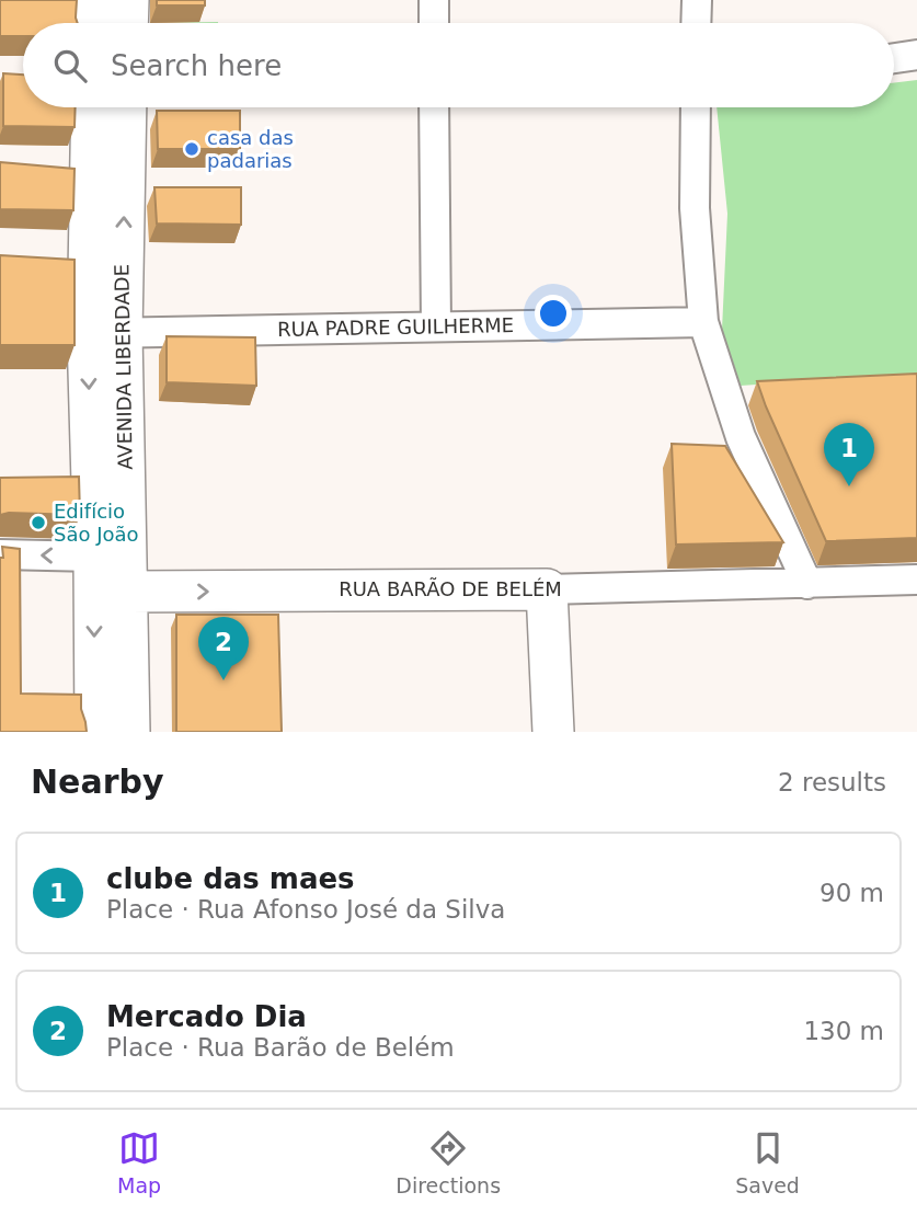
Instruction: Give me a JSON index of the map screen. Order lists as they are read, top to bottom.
{
  "streets": {
    "main road": ["AVENIDA LIBERDADE", "RUA BARÃO DE BELÉM"],
    "street": ["RUA PADRE GUILHERME"]
  },
  "crossings": [
    ["RUA PADRE GUILHERME", "AVENIDA LIBERDADE"],
    ["AVENIDA LIBERDADE", "RUA BARÃO DE BELÉM"]
  ],
  "one_way": ["RUA BARÃO DE BELÉM"],
  "places": ["casa das padarias", "Edifício São João"],
  "page": {
    "search": "Search here",
    "pins": ["1", "2"],
    "heading": ["Nearby", "2 results"],
    "list": [
      {
        "mark": "1",
        "name": "clube das maes",
        "note": "Place · Rua Afonso José da Silva",
        "value": "90 m"
      },
      {
        "mark": "2",
        "name": "Mercado Dia",
        "note": "Place · Rua Barão de Belém",
        "value": "130 m"
      }
    ],
    "nav": ["Map", "Directions", "Saved"]
  }
}
